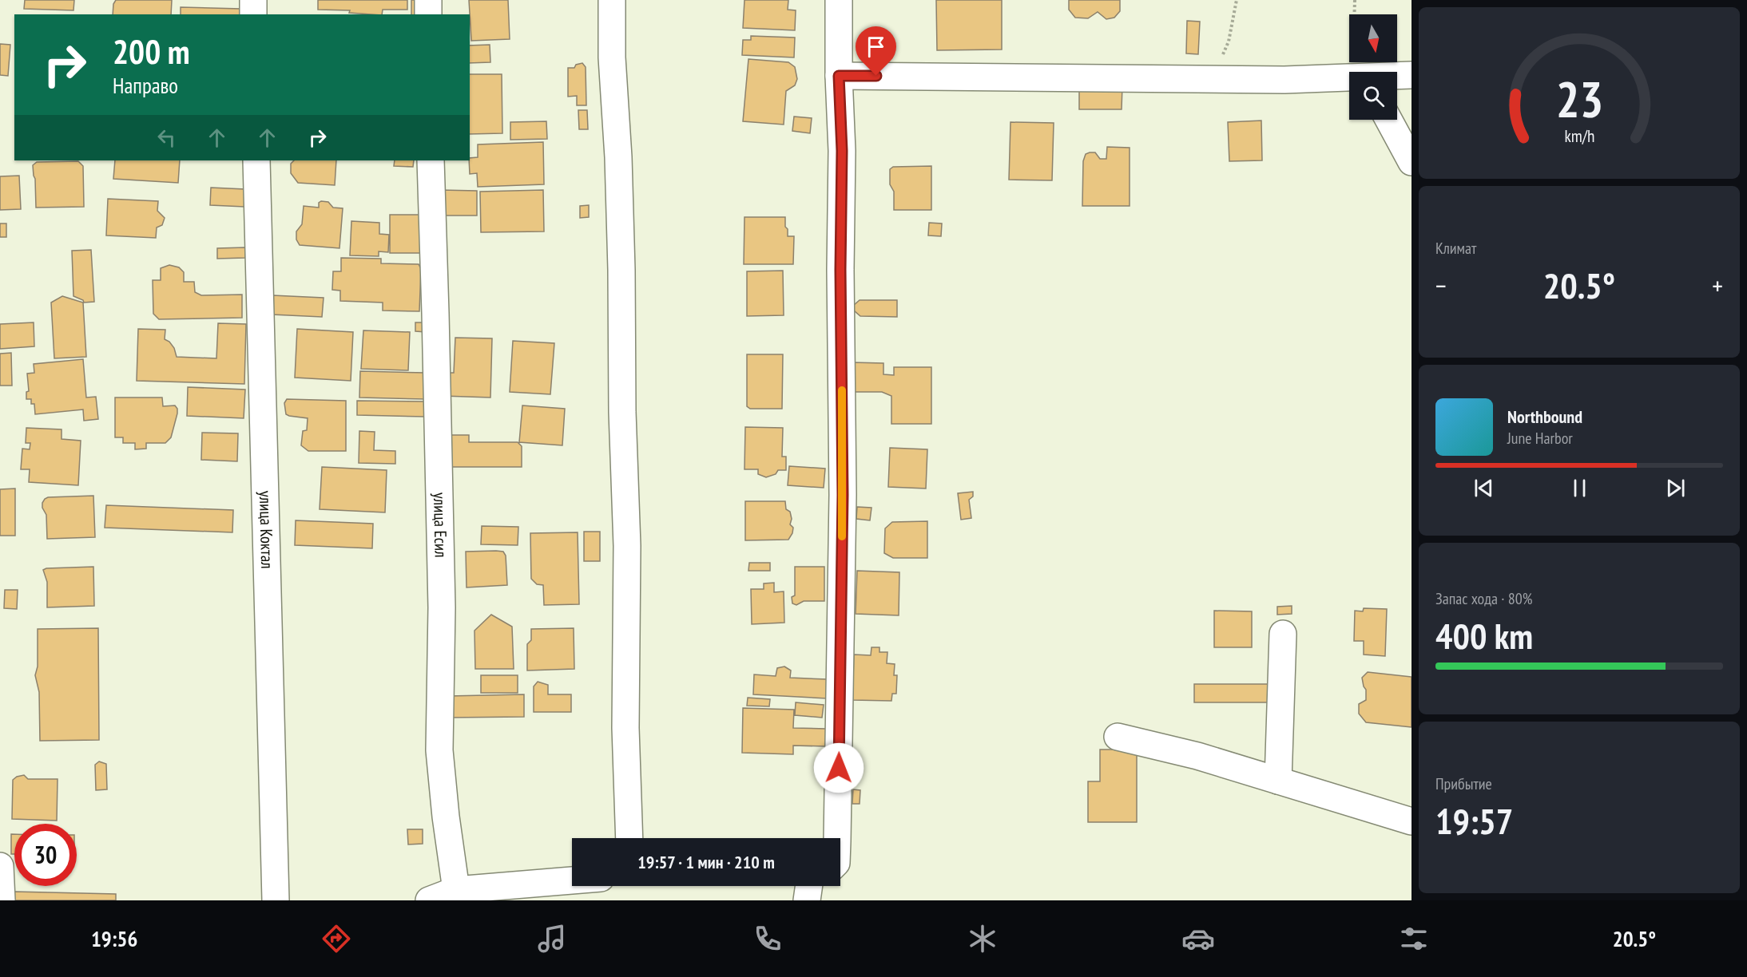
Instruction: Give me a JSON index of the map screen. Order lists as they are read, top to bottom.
{
  "streets": {
    "street": ["улица Есил", "улица Коктал"]
  },
  "north": "bottom",
  "page": {
    "turn": ["200 m", "Направо"],
    "tile": [
      "Климат",
      ["Запас хода · 80%", "400 km"],
      ["Прибытие", "19:57"]
    ],
    "heat": ["−", "20.5°", "+"],
    "song": ["Northbound", "June Harbor"],
    "limit": "30",
    "trip": "19:57 · 1 мин · 210 m",
    "tabs": ["19:56", "20.5°"],
    "gauge": ["23", "km/h"]
  }
}
